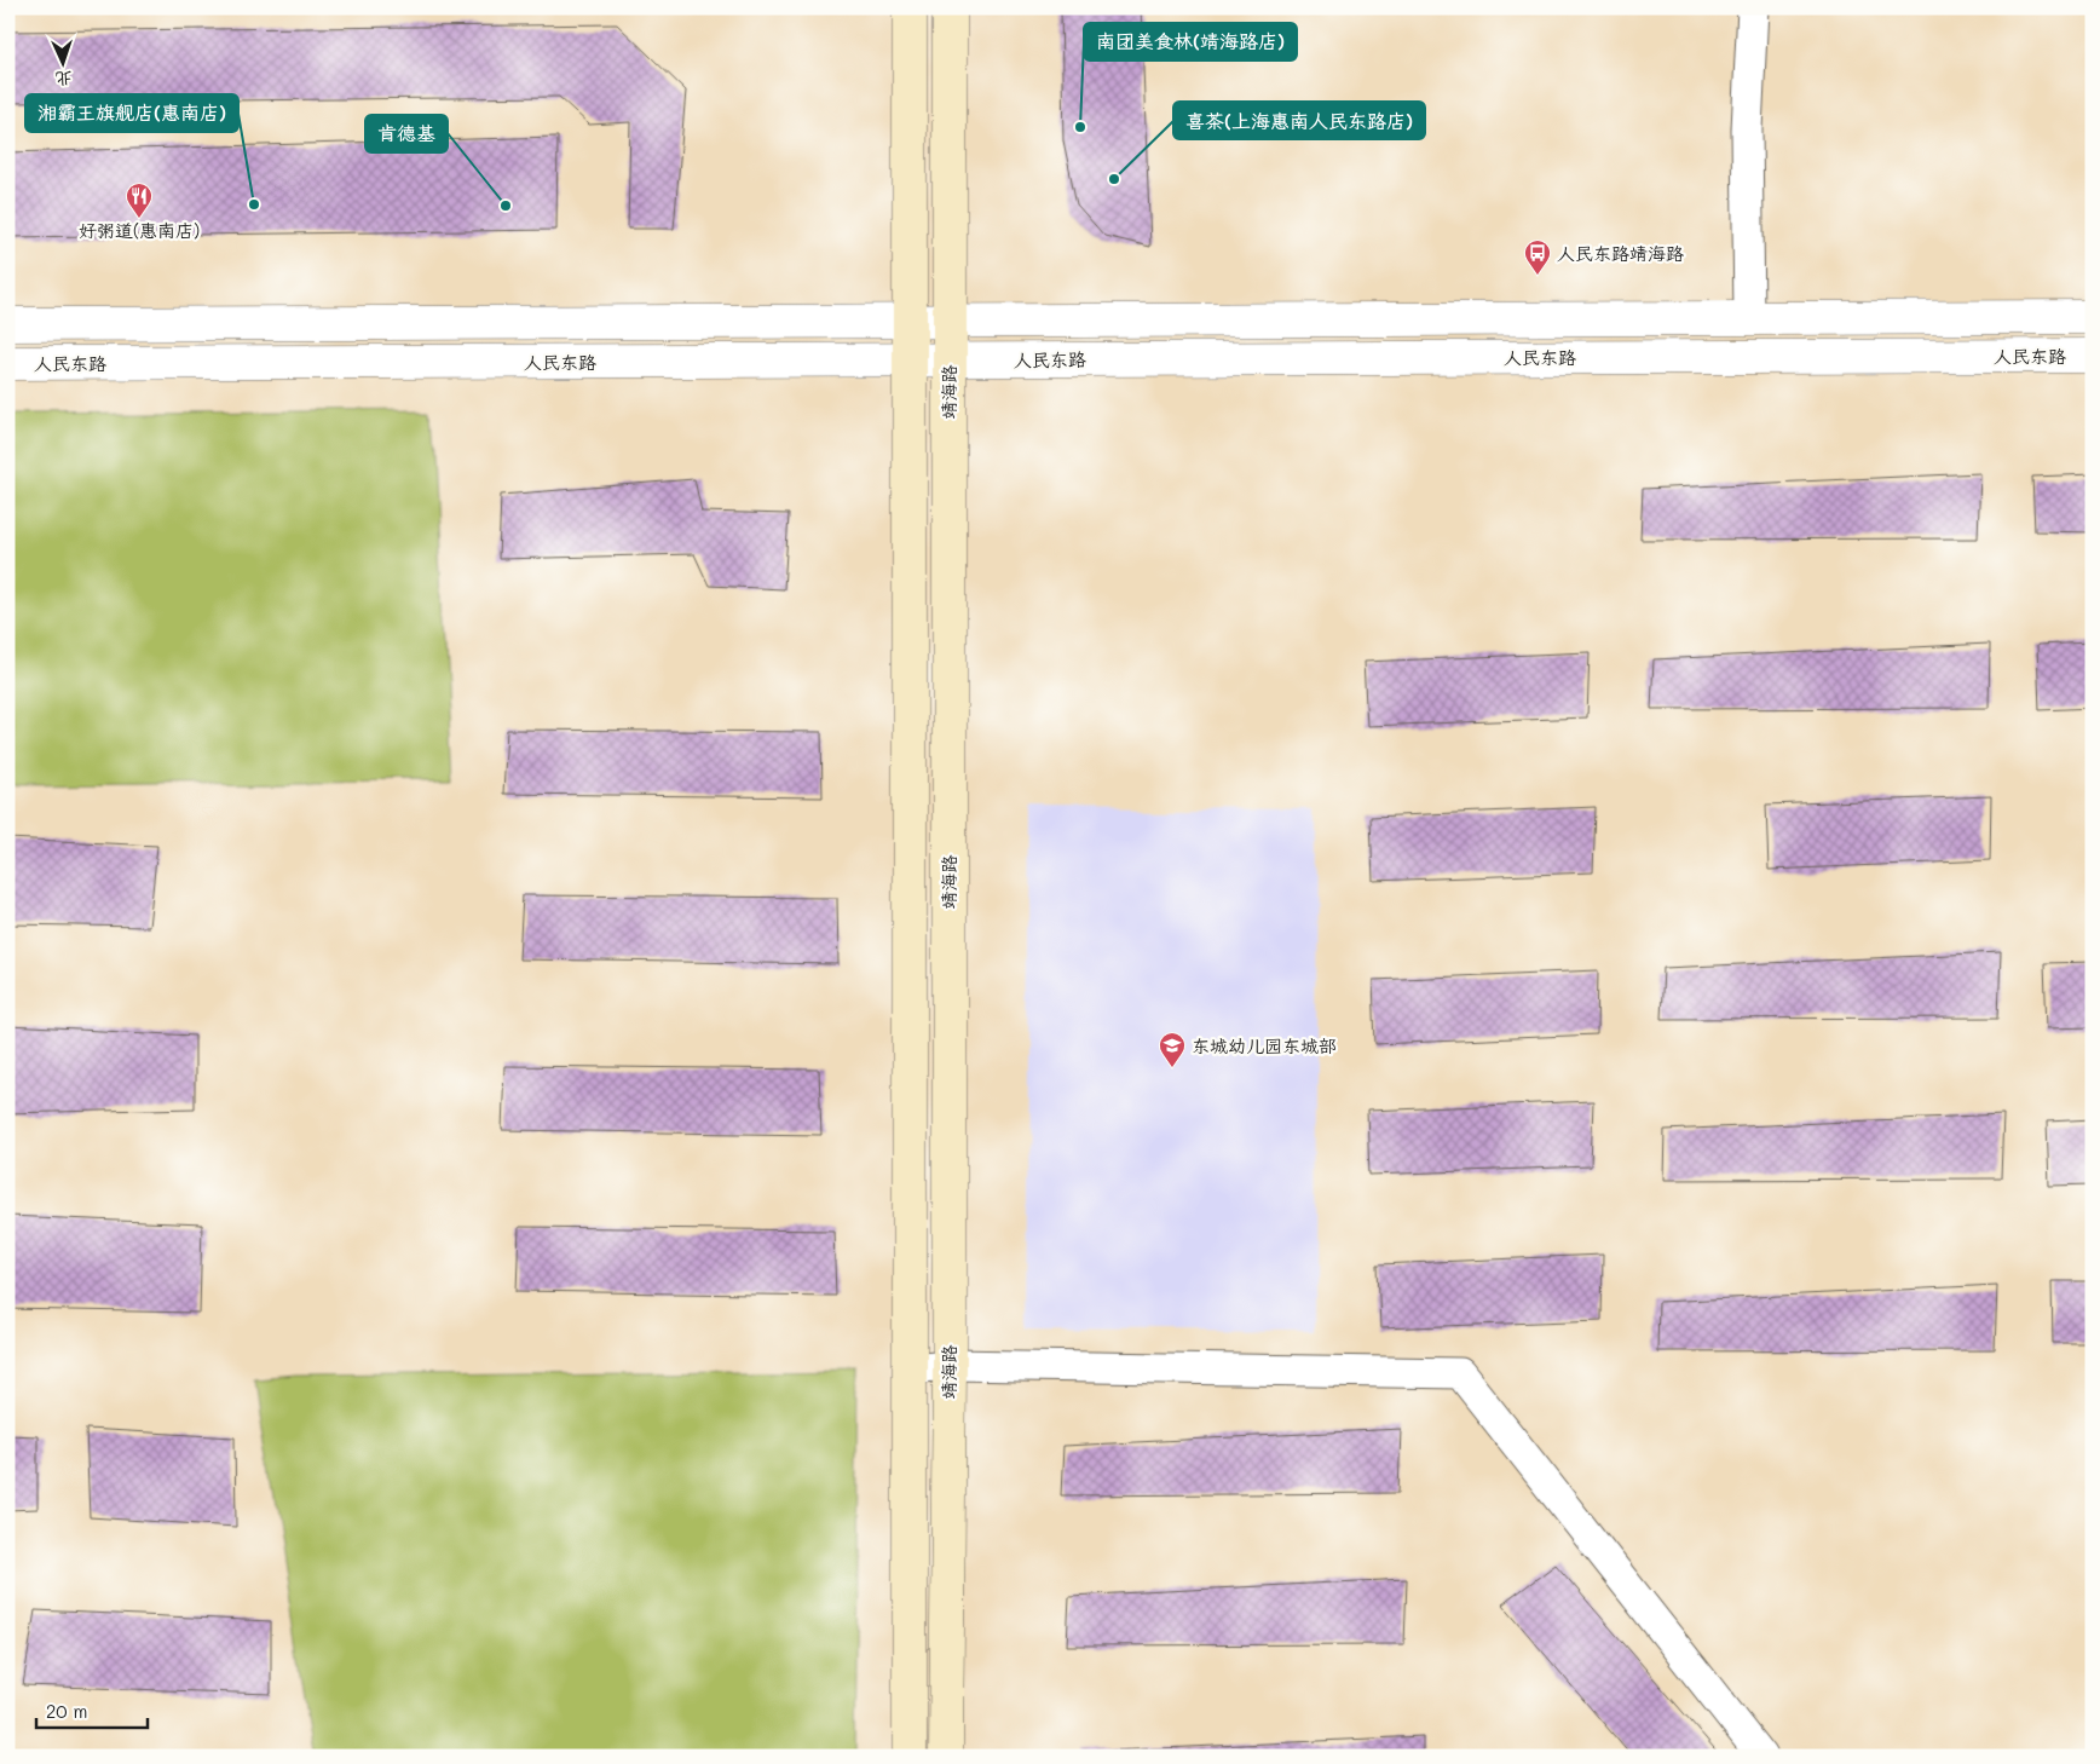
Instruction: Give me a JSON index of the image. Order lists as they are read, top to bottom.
{
  "streets": {
    "main road": ["靖海路"],
    "street": ["人民东路"]
  },
  "crossings": [
    ["人民东路", "靖海路"]
  ],
  "places": {
    "other": [
      "南团美食林(靖海路店)",
      "喜茶(上海惠南人民东路店)",
      "湘霸王旗舰店(惠南店)",
      "肯德基"
    ],
    "restaurant": ["好粥道(惠南店)"],
    "bus stop": ["人民东路靖海路"],
    "school or university": ["东城幼儿园东城部"]
  },
  "scale_bar": "20 m",
  "north": "bottom"
}
